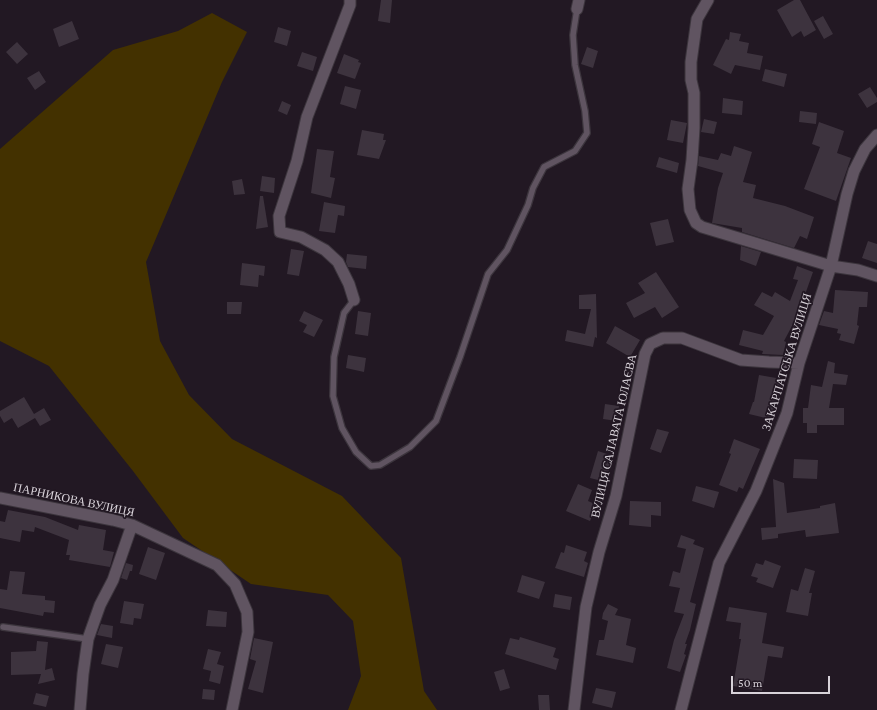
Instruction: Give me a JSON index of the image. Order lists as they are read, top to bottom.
{
  "streets": {
    "street": ["ЗАКАРПАТСЬКА ВУЛИЦЯ", "ВУЛИЦЯ САЛАВАТА ЮЛАЄВА", "ПАРНИКОВА ВУЛИЦЯ"]
  },
  "crossings": [
    ["ЗАКАРПАТСЬКА ВУЛИЦЯ", "ВУЛИЦЯ САЛАВАТА ЮЛАЄВА"]
  ],
  "scale_bar": "50 m"
}
